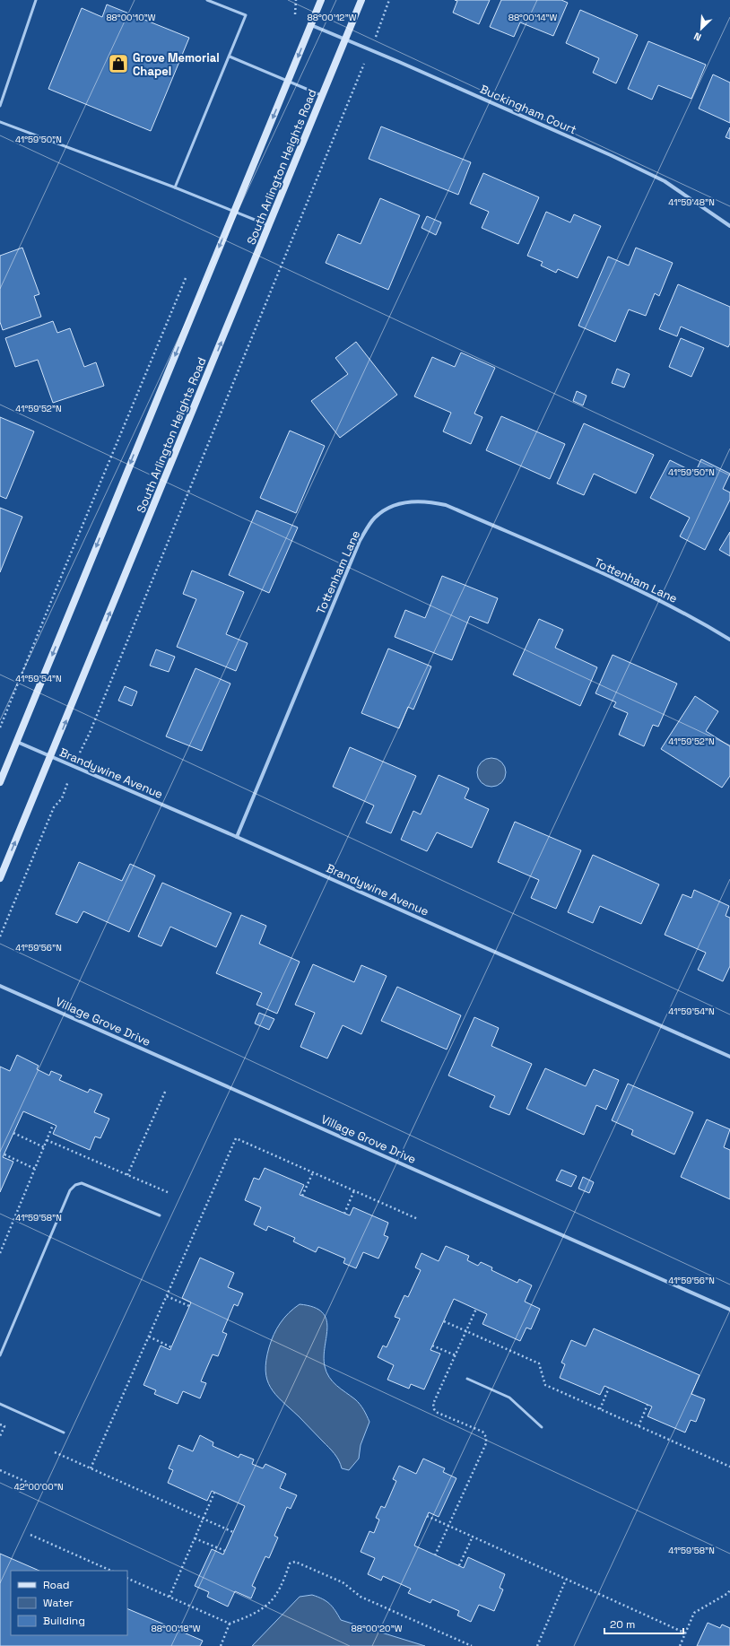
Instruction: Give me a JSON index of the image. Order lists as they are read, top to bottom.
{
  "streets": {
    "main road": ["South Arlington Heights Road"],
    "street": [
      "Buckingham Court",
      "Tottenham Lane",
      "Brandywine Avenue",
      "Village Grove Drive"
    ]
  },
  "crossings": [
    ["Buckingham Court", "South Arlington Heights Road"],
    ["South Arlington Heights Road", "Brandywine Avenue"],
    ["Tottenham Lane", "Brandywine Avenue"]
  ],
  "places": {
    "shop": ["Grove Memorial Chapel"]
  },
  "legend": ["Road", "Water", "Building"],
  "scale_bar": "20 m",
  "north": "bottom left",
  "coordinates": [
    "88°00'10\"W",
    "88°00'12\"W",
    "88°00'14\"W",
    "41°59'50\"N",
    "41°59'48\"N",
    "41°59'52\"N",
    "41°59'54\"N",
    "41°59'56\"N",
    "41°59'58\"N",
    "42°00'00\"N",
    "88°00'18\"W",
    "88°00'20\"W"
  ]
}
